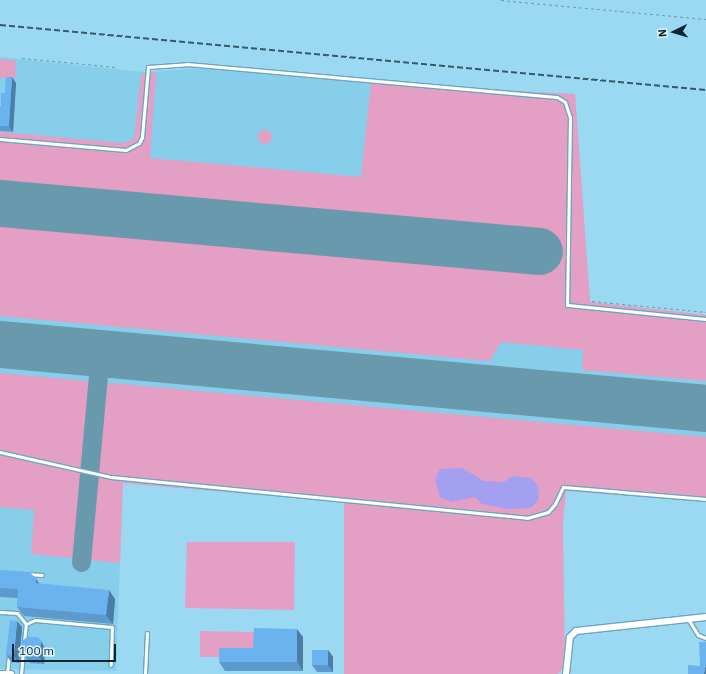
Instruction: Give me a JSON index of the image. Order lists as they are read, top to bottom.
{
  "scale_bar": "100 m",
  "north": "left"
}
